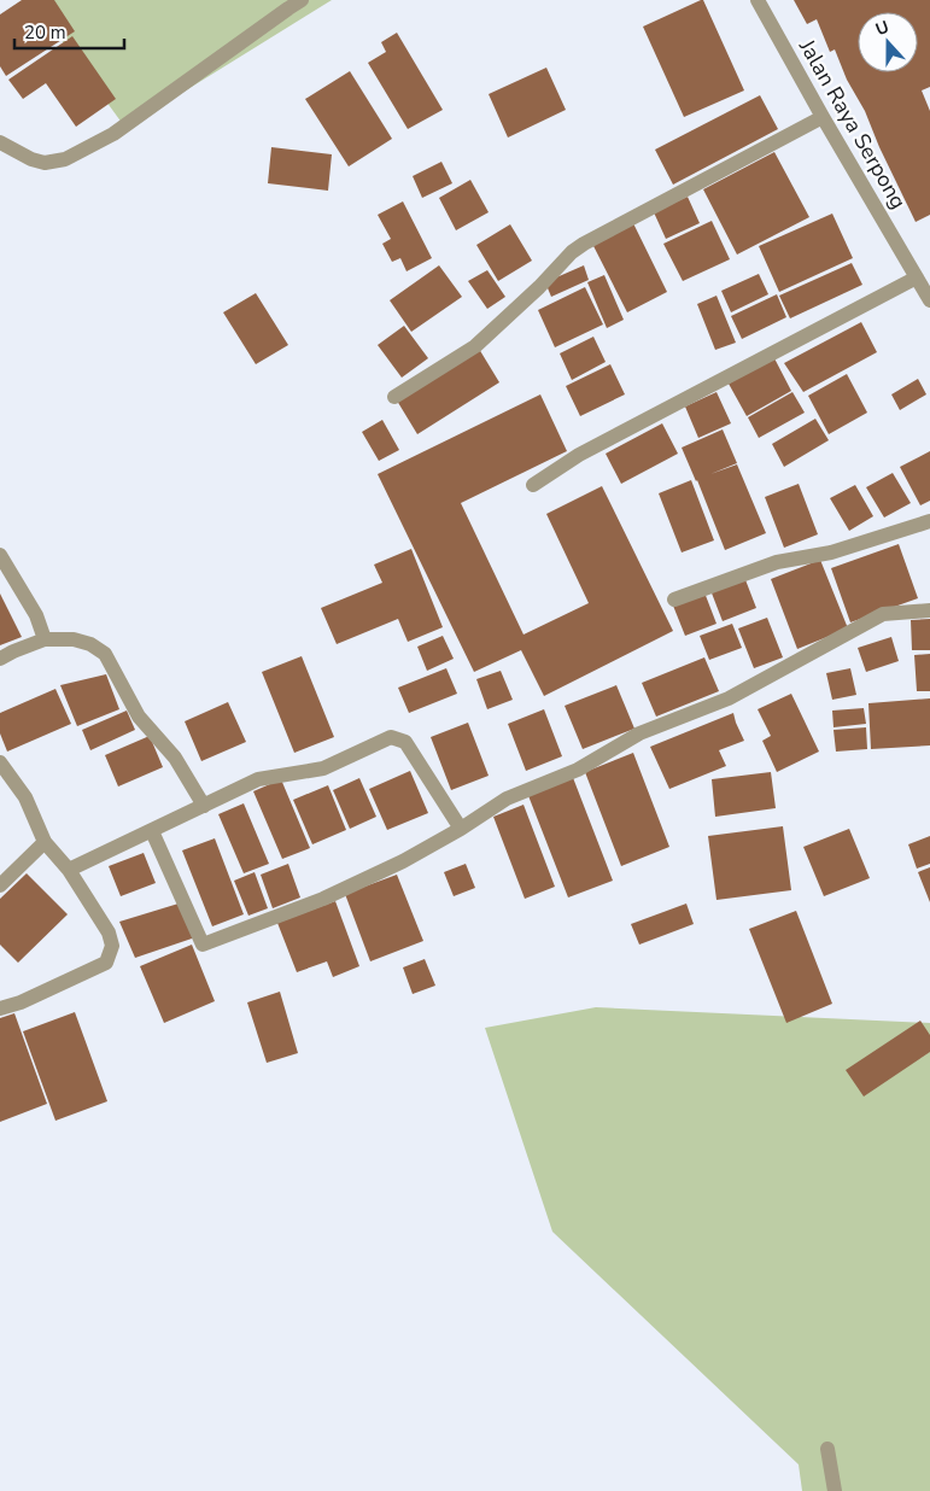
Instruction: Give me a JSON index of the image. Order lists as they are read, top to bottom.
{
  "streets": {
    "street": ["Jalan Raya Serpong"]
  },
  "scale_bar": "20 m",
  "north": "top"
}
